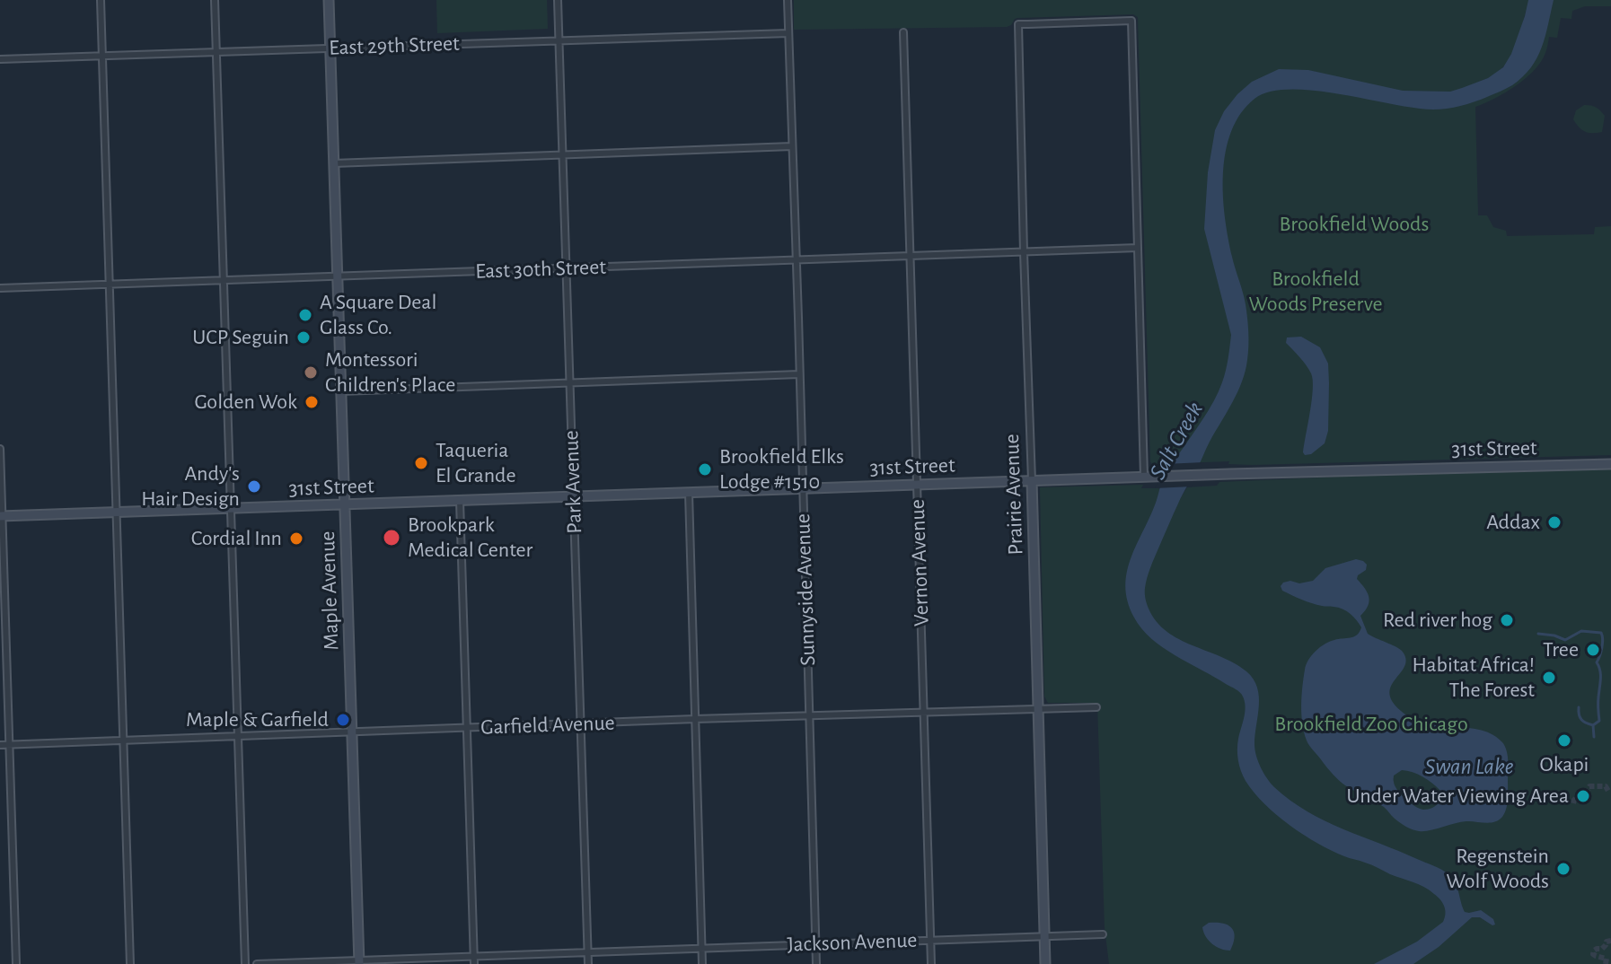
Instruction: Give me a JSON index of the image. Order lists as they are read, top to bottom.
{
  "streets": {
    "main road": ["31st Street", "Prairie Avenue", "Maple Avenue"],
    "street": [
      "East 29th Street",
      "East 30th Street",
      "Park Avenue",
      "Vernon Avenue",
      "Sunnyside Avenue",
      "Garfield Avenue",
      "Jackson Avenue"
    ]
  },
  "crossings": [
    ["East 29th Street", "Park Avenue"],
    ["East 29th Street", "Sunnyside Avenue"],
    ["East 29th Street", "Maple Avenue"],
    ["East 30th Street", "Park Avenue"],
    ["East 30th Street", "Prairie Avenue"],
    ["East 30th Street", "Vernon Avenue"],
    ["East 30th Street", "Sunnyside Avenue"],
    ["East 30th Street", "Maple Avenue"],
    ["31st Street", "Park Avenue"],
    ["31st Street", "Prairie Avenue"],
    ["31st Street", "Vernon Avenue"],
    ["31st Street", "Sunnyside Avenue"],
    ["31st Street", "Maple Avenue"],
    ["Park Avenue", "Garfield Avenue"],
    ["Park Avenue", "Jackson Avenue"],
    ["Prairie Avenue", "Garfield Avenue"],
    ["Prairie Avenue", "Jackson Avenue"],
    ["Vernon Avenue", "Garfield Avenue"],
    ["Vernon Avenue", "Jackson Avenue"],
    ["Sunnyside Avenue", "Garfield Avenue"],
    ["Sunnyside Avenue", "Jackson Avenue"],
    ["Maple Avenue", "Garfield Avenue"],
    ["Maple Avenue", "Jackson Avenue"]
  ],
  "water": ["Salt Creek", "Swan Lake"],
  "parks": ["Brookfield Woods", "Brookfield Woods Preserve", "Brookfield Zoo Chicago"],
  "places": [
    "A Square Deal Glass Co.",
    "UCP Seguin",
    "Montessori Children's Place",
    "Golden Wok",
    "Taqueria El Grande",
    "Brookfield Elks Lodge #1510",
    "Andy's Hair Design",
    "Addax",
    "Brookpark Medical Center",
    "Cordial Inn",
    "Red river hog",
    "Tree",
    "Habitat Africa! The Forest",
    "Maple & Garfield",
    "Okapi",
    "Under Water Viewing Area",
    "Regenstein Wolf Woods"
  ]
}
